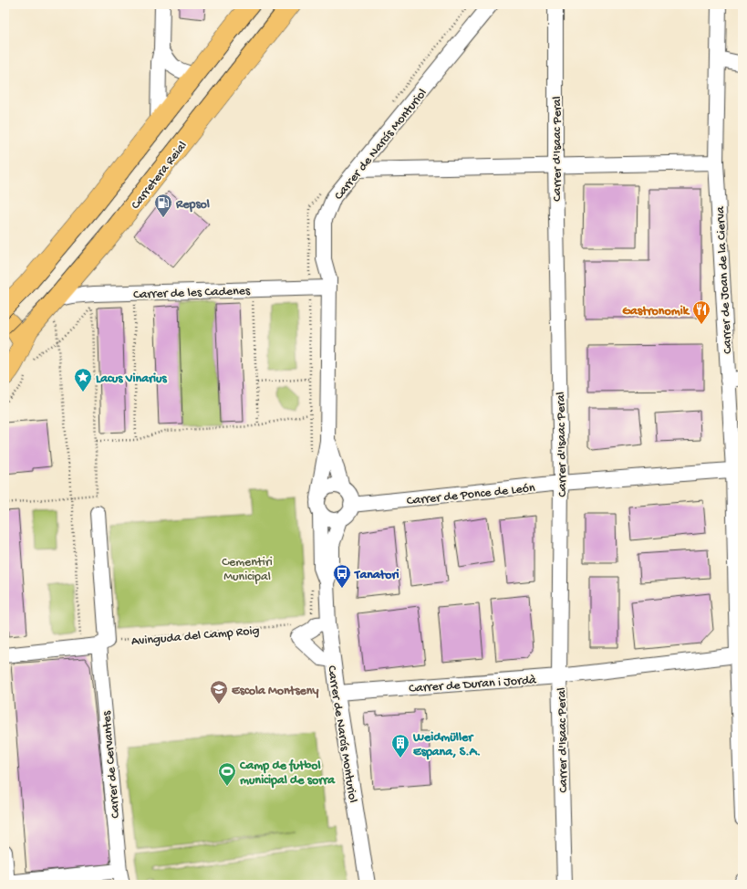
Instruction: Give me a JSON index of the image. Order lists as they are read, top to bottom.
{
  "streets": {
    "main road": ["Carretera Reial"],
    "street": [
      "Carrer de Narcís Monturiol",
      "Carrer d'Isaac Peral",
      "Carrer de Joan de la Cierva",
      "Carrer de les Cadenes",
      "Carrer de Ponce de León",
      "Carrer de Duran i Jordà",
      "Carrer de Cervantes"
    ],
    "path": ["Avinguda del Camp Roig"]
  },
  "crossings": [
    ["Carrer de Narcís Monturiol", "Carrer de les Cadenes"],
    ["Carrer de Narcís Monturiol", "Carrer de Ponce de León"],
    ["Carrer de Narcís Monturiol", "Carrer de Duran i Jordà"],
    ["Carrer d'Isaac Peral", "Carrer de Ponce de León"],
    ["Carrer d'Isaac Peral", "Carrer de Duran i Jordà"],
    ["Carretera Reial", "Carrer de les Cadenes"],
    ["Carrer de Joan de la Cierva", "Carrer de Ponce de León"],
    ["Carrer de Joan de la Cierva", "Carrer de Duran i Jordà"],
    ["Avinguda del Camp Roig", "Carrer de Cervantes"]
  ],
  "parks": ["Cementiri Municipal"],
  "places": {
    "fuel station": ["Repsol"],
    "restaurant": ["Gastronomik"],
    "place": ["Lacus Vinarius"],
    "bus stop": ["Tanatori"],
    "school or university": ["Escola Montseny"],
    "building": ["Weidmüller Espana, S.A."],
    "sports": ["Camp de futbol municipal de sorra"]
  }
}
